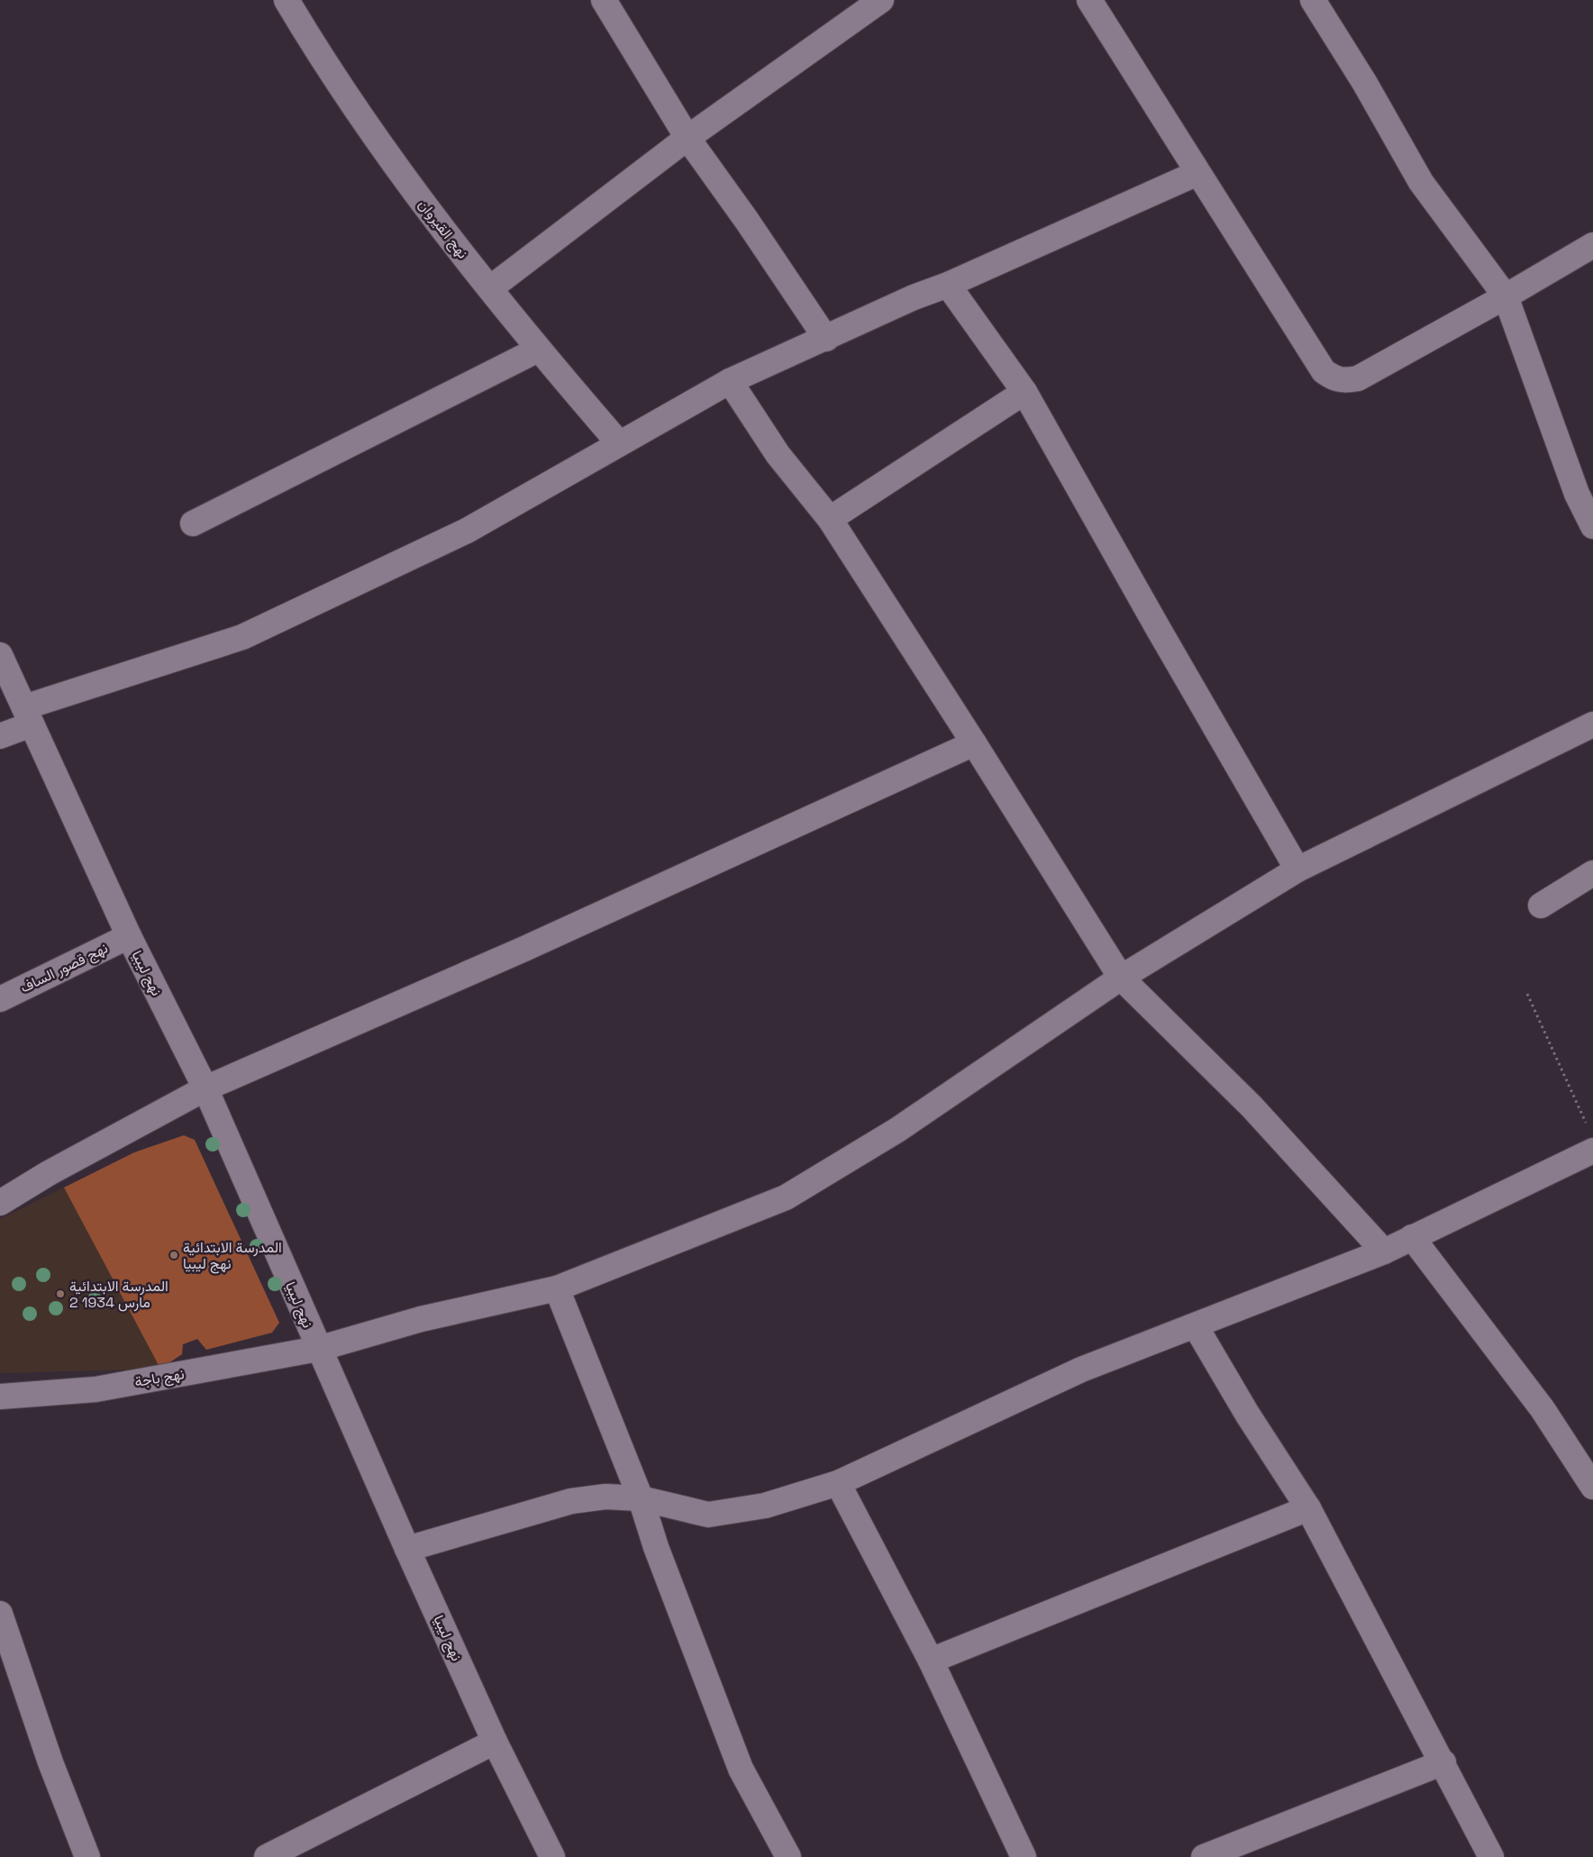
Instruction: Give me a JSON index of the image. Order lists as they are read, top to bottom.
{
  "streets": {
    "street": [
      "نهج القيروان",
      "نهج قصور الساف",
      "نهج ليبيا",
      "نهج باجة"
    ]
  },
  "crossings": [
    ["نهج قصور الساف", "نهج ليبيا"],
    ["نهج ليبيا", "نهج باجة"]
  ],
  "places": ["المدرسة الابتدائية نهج ليبيا", "المدرسة الابتدائية 2 مارس 1934"]
}
